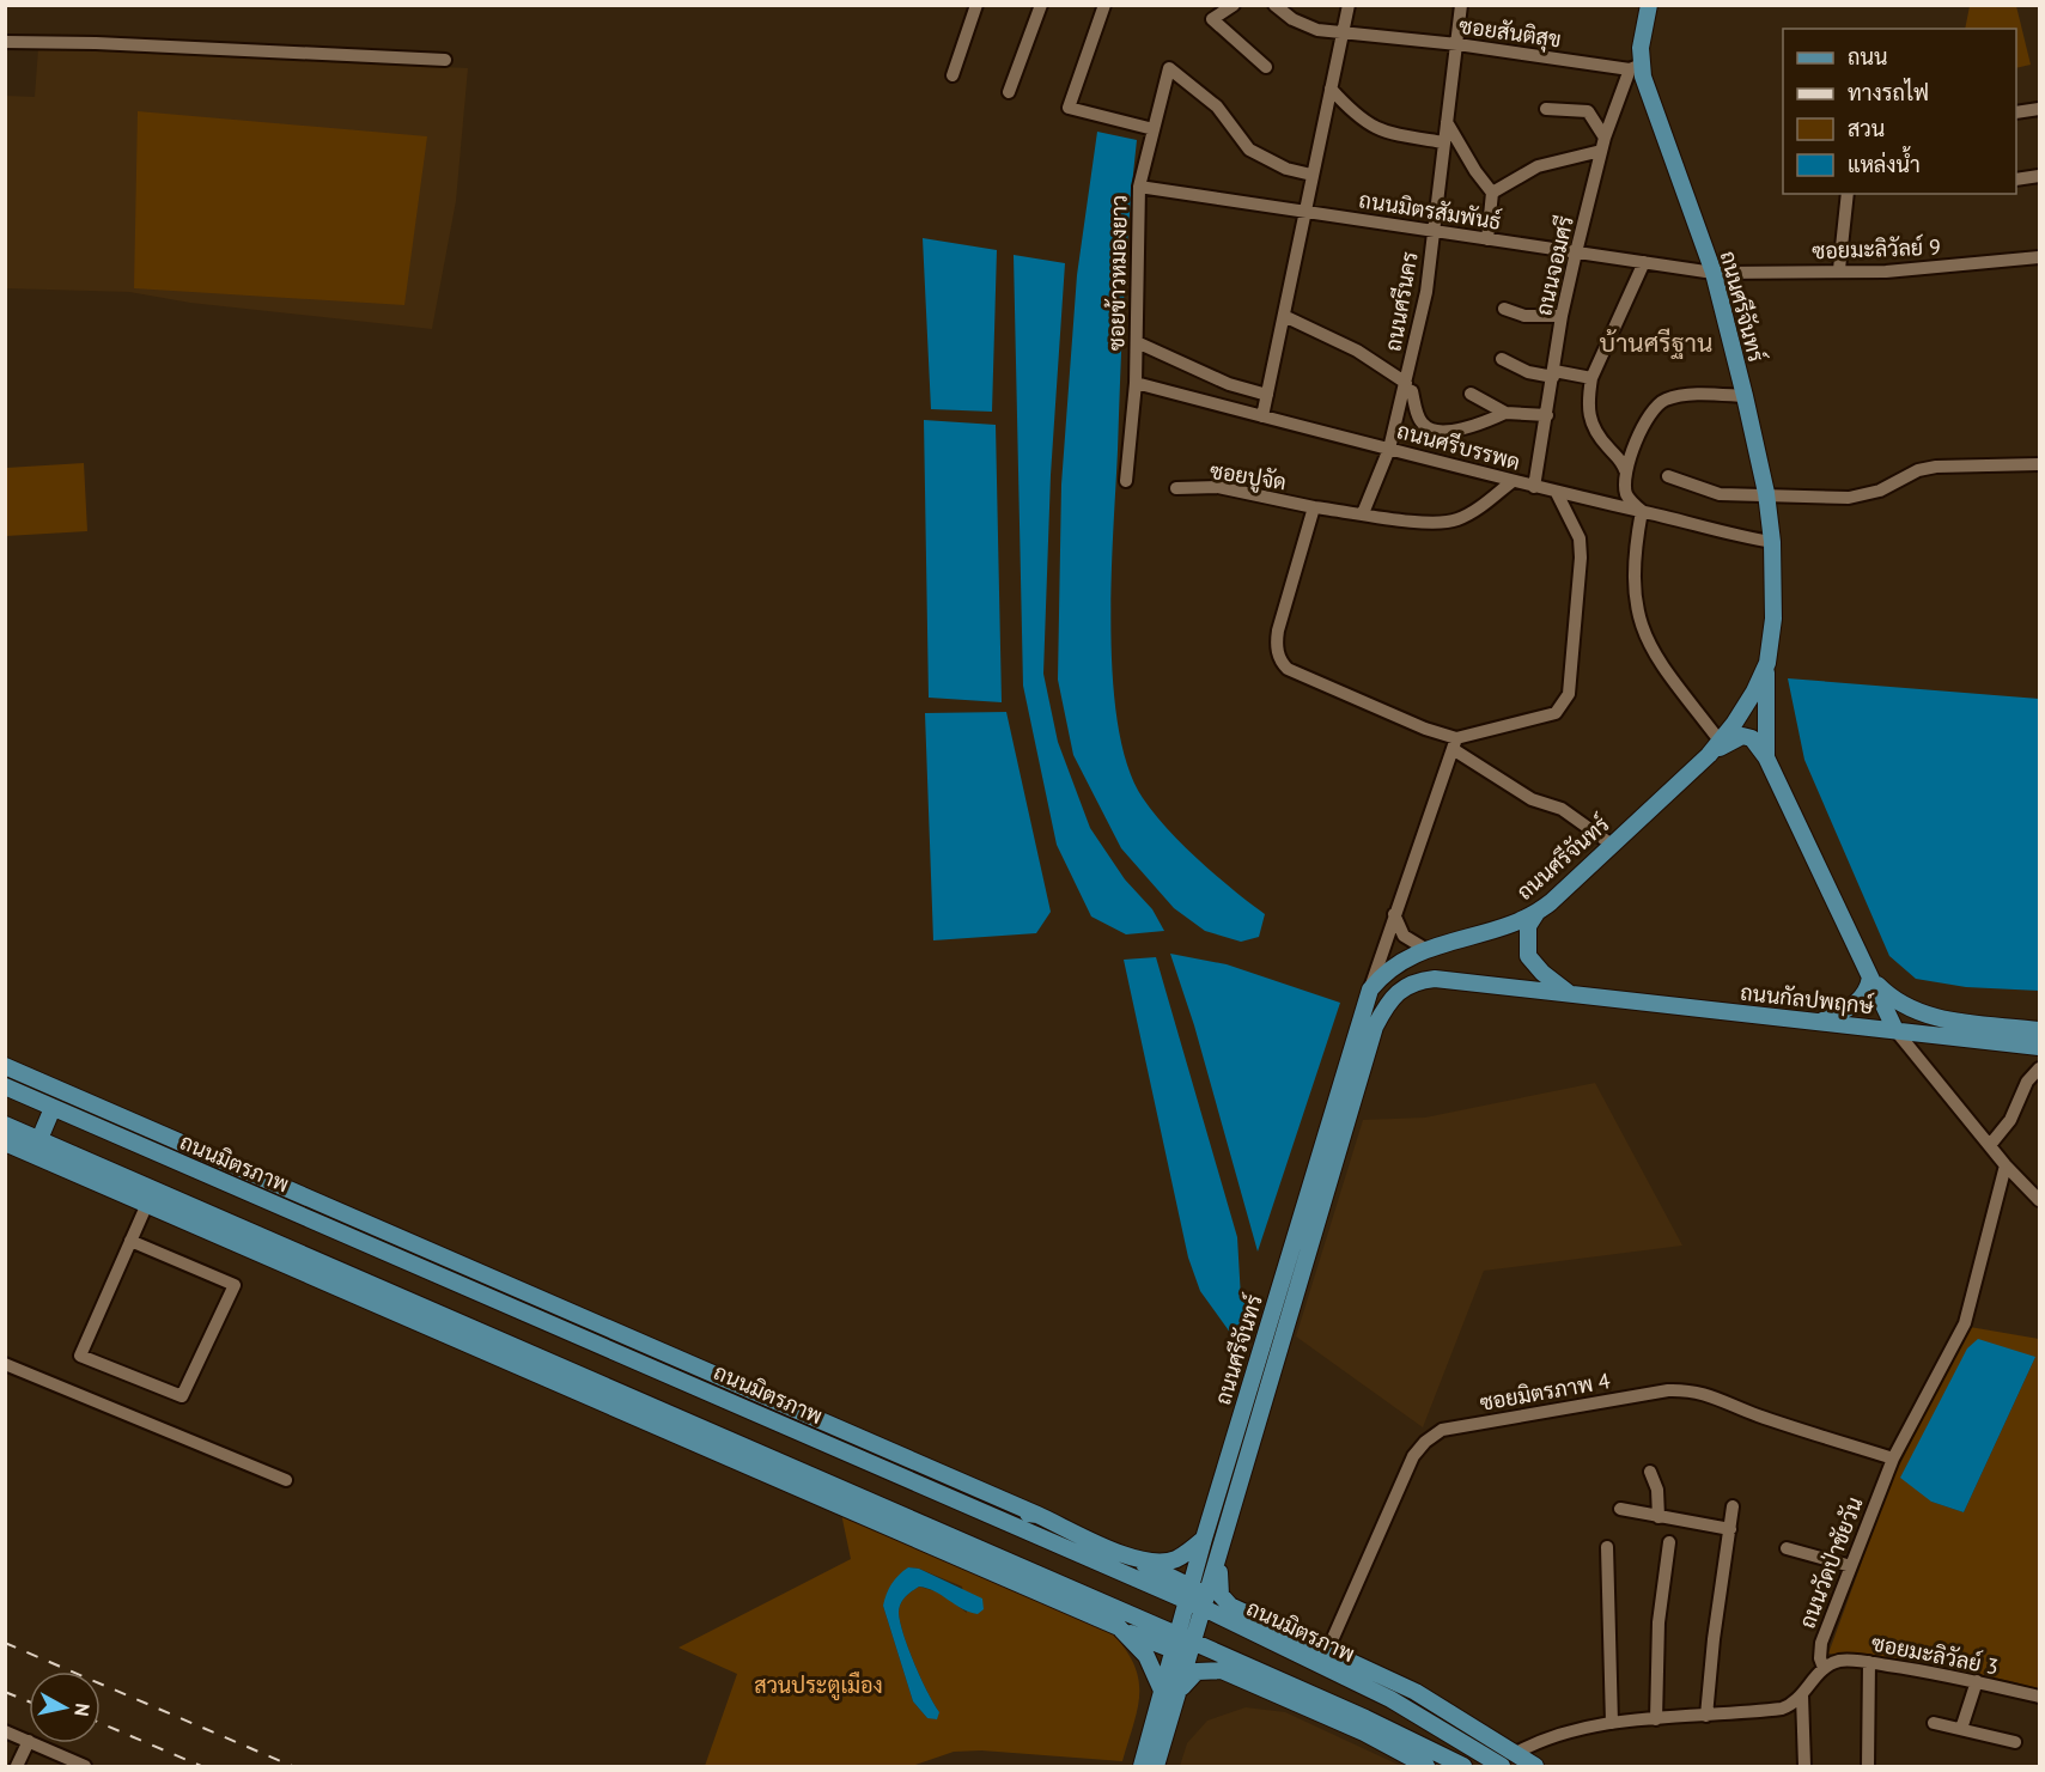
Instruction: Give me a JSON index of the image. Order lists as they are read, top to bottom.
{
  "streets": {
    "main road": ["ถนนศรีจันทร์", "ถนนกัลปพฤกษ์", "ถนนมิตรภาพ"],
    "street": [
      "ซอยสันติสุข",
      "ถนนมิตรสัมพันธ์",
      "ซอยมะลิวัลย์ 9",
      "ถนนจอมศรี",
      "ซอยข้าวหมองยาว",
      "ถนนศรีนคร",
      "ถนนศรีบรรพด",
      "ซอยปูจัด",
      "ซอยมิตรภาพ 4",
      "ถนนวัดป่าชัยวัน",
      "ซอยมะลิวัลย์ 3"
    ]
  },
  "crossings": [
    ["ซอยสันติสุข", "ถนนจอมศรี"],
    ["ซอยสันติสุข", "ถนนศรีนคร"],
    ["ซอยสันติสุข", "ถนนศรีจันทร์"],
    ["ถนนมิตรสัมพันธ์", "ซอยมะลิวัลย์ 9"],
    ["ถนนมิตรสัมพันธ์", "ถนนจอมศรี"],
    ["ถนนมิตรสัมพันธ์", "ซอยข้าวหมองยาว"],
    ["ถนนมิตรสัมพันธ์", "ถนนศรีนคร"],
    ["ถนนมิตรสัมพันธ์", "ถนนศรีจันทร์"],
    ["ซอยมะลิวัลย์ 9", "ถนนศรีจันทร์"],
    ["ถนนจอมศรี", "ถนนศรีจันทร์"],
    ["ถนนจอมศรี", "ถนนศรีบรรพด"],
    ["ซอยข้าวหมองยาว", "ถนนศรีบรรพด"],
    ["ถนนศรีนคร", "ถนนศรีบรรพด"],
    ["ถนนศรีนคร", "ซอยปูจัด"],
    ["ถนนศรีจันทร์", "ถนนศรีบรรพด"],
    ["ถนนศรีจันทร์", "ถนนกัลปพฤกษ์"],
    ["ถนนศรีจันทร์", "ถนนมิตรภาพ"],
    ["ถนนศรีบรรพด", "ซอยปูจัด"],
    ["ถนนมิตรภาพ", "ซอยมิตรภาพ 4"],
    ["ซอยมิตรภาพ 4", "ถนนวัดป่าชัยวัน"],
    ["ถนนวัดป่าชัยวัน", "ซอยมะลิวัลย์ 3"]
  ],
  "districts": ["บ้านศรีฐาน"],
  "parks": ["สวนประตูเมือง"],
  "legend": [
    "ถนน",
    "ทางรถไฟ",
    "สวน",
    "แหล่งน้ำ"
  ],
  "north": "right"
}
